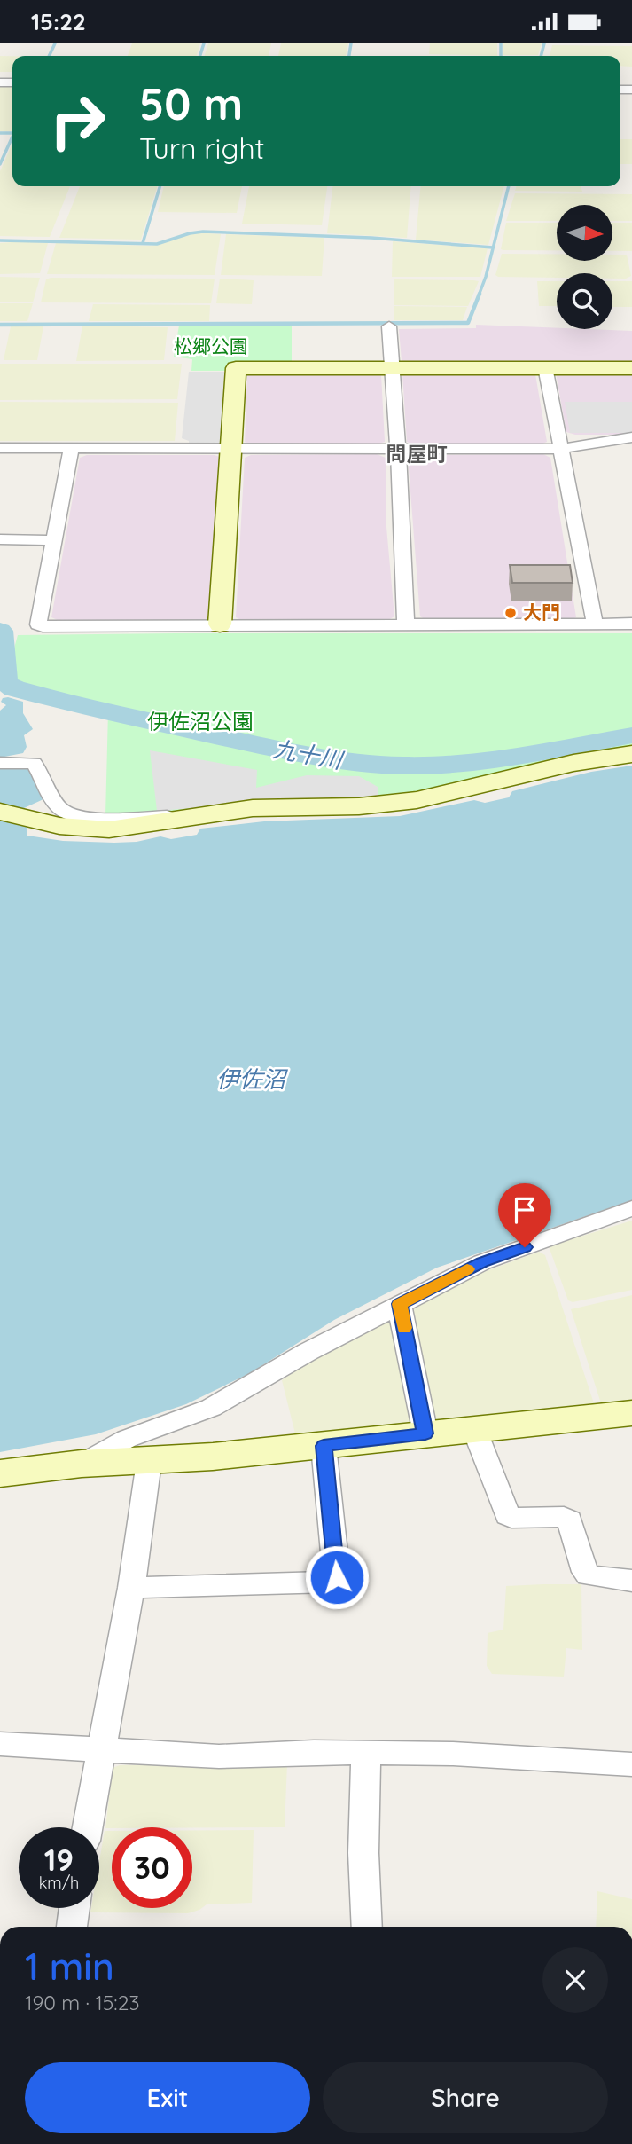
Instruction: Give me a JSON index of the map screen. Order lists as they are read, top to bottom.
{
  "districts": ["問屋町"],
  "water": ["九十川", "伊佐沼"],
  "parks": ["松郷公園", "伊佐沼公園"],
  "places": ["大門"],
  "north": "right",
  "page": {
    "status": "15:22",
    "turn": ["50 m", "Turn right"],
    "speed": "19 km/h",
    "limit": "30",
    "heading": ["1 min", "190 m · 15:23"],
    "buttons": ["Exit", "Share"]
  }
}
